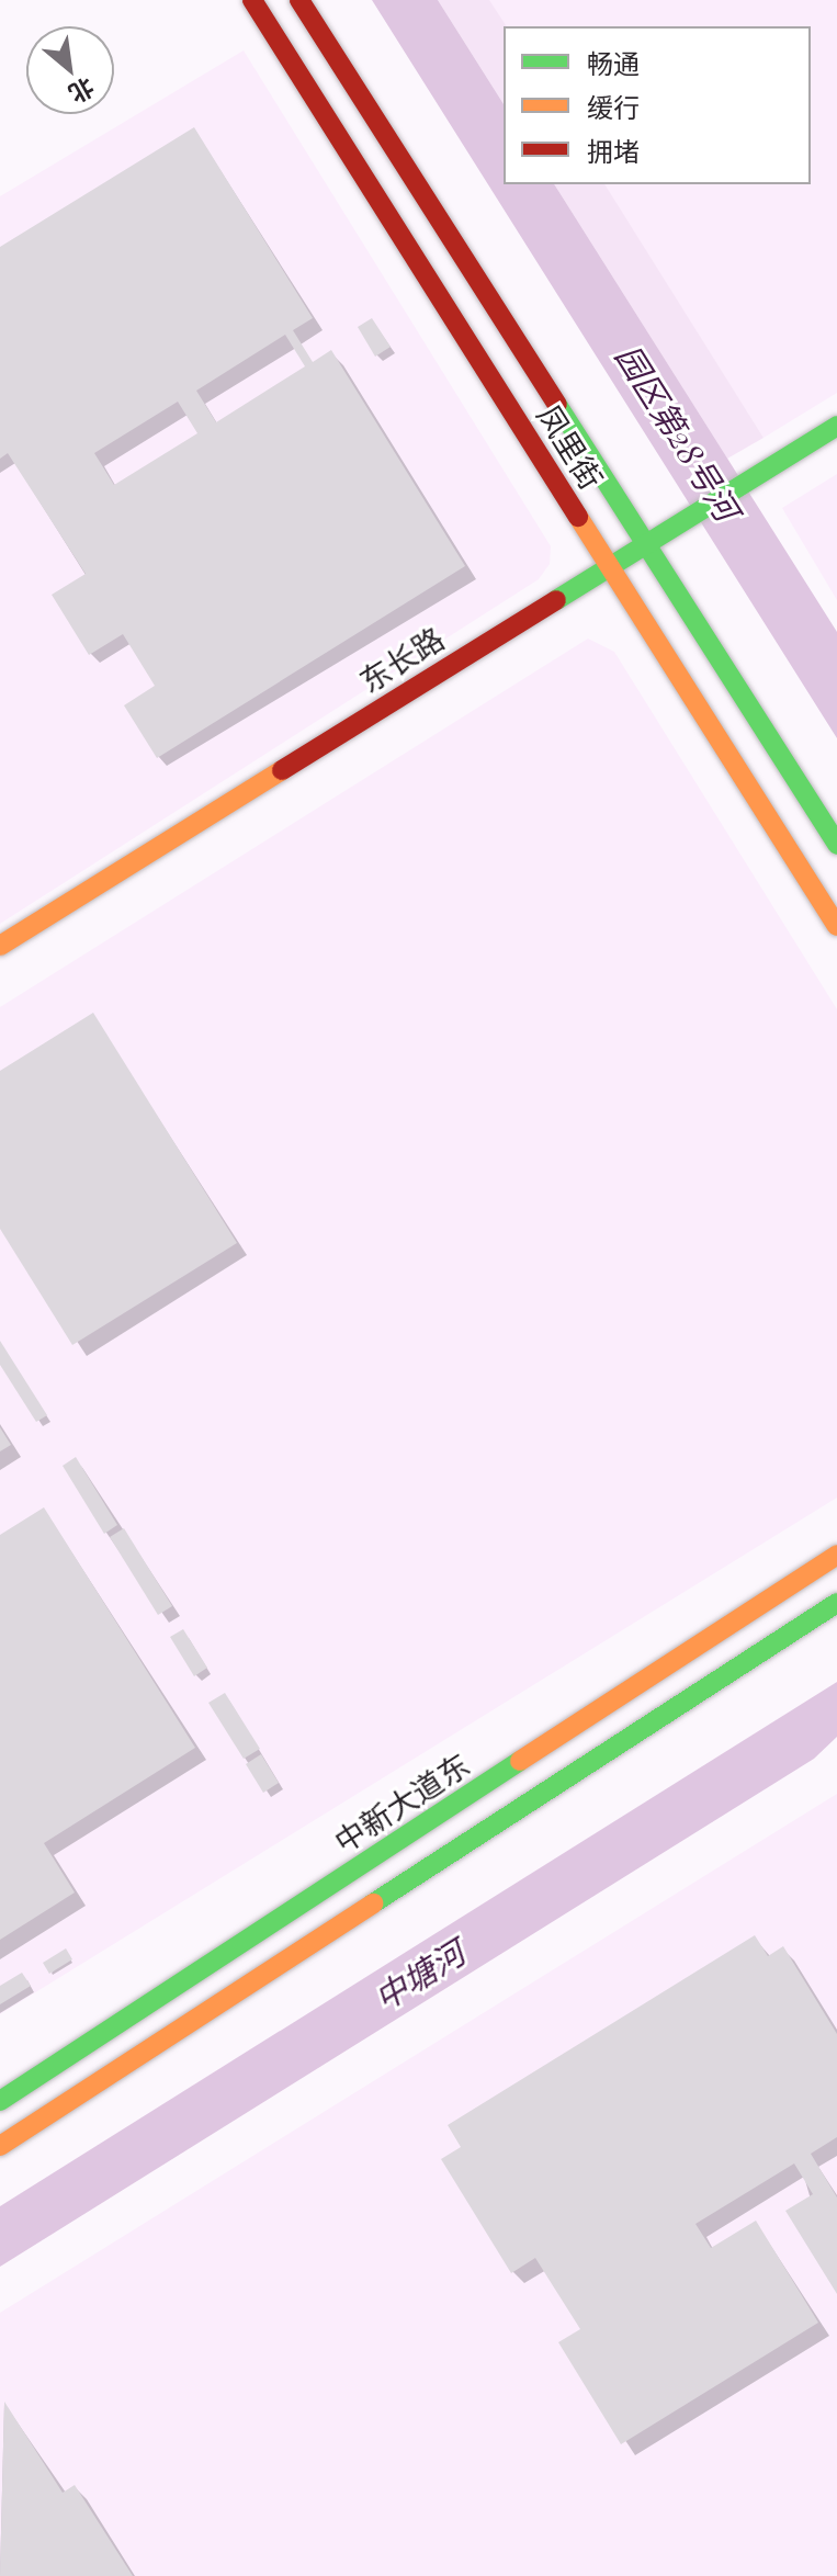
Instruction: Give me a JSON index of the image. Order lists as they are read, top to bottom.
{
  "streets": {
    "main road": ["凤里街", "东长路", "中新大道东"]
  },
  "crossings": [
    ["凤里街", "东长路"]
  ],
  "water": ["园区第28号河", "中塘河"],
  "legend": ["畅通", "缓行", "拥堵"],
  "north": "bottom right"
}
